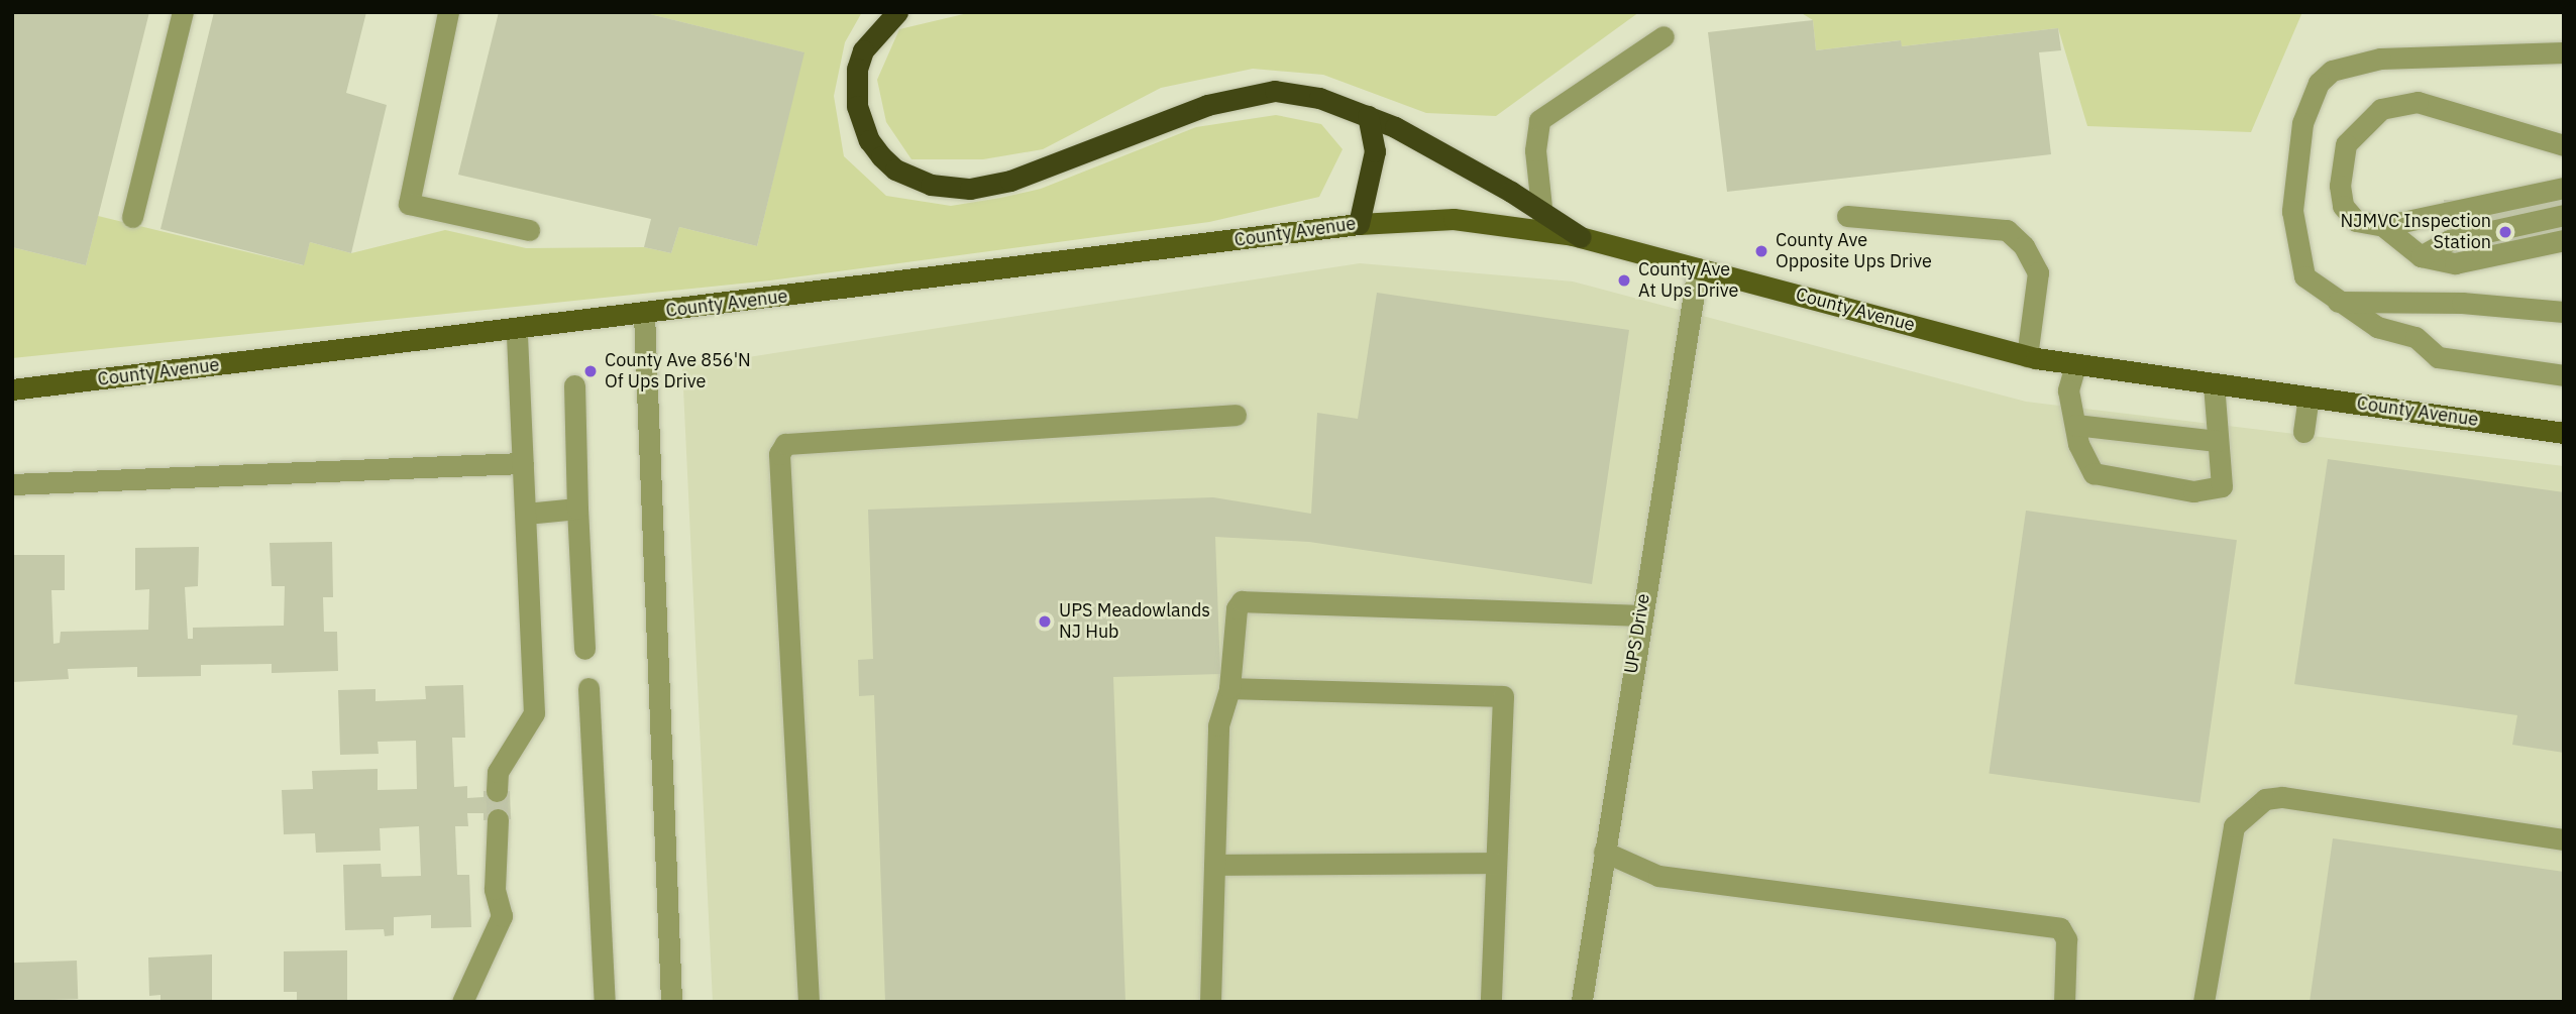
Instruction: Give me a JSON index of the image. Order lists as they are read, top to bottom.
{
  "streets": {
    "main road": ["County Avenue"],
    "street": ["UPS Drive"]
  },
  "crossings": [
    ["County Avenue", "UPS Drive"]
  ],
  "places": [
    "NJMVC Inspection Station",
    "County Ave Opposite Ups Drive",
    "County Ave At Ups Drive",
    "County Ave 856'N Of Ups Drive",
    "UPS Meadowlands NJ Hub"
  ]
}
